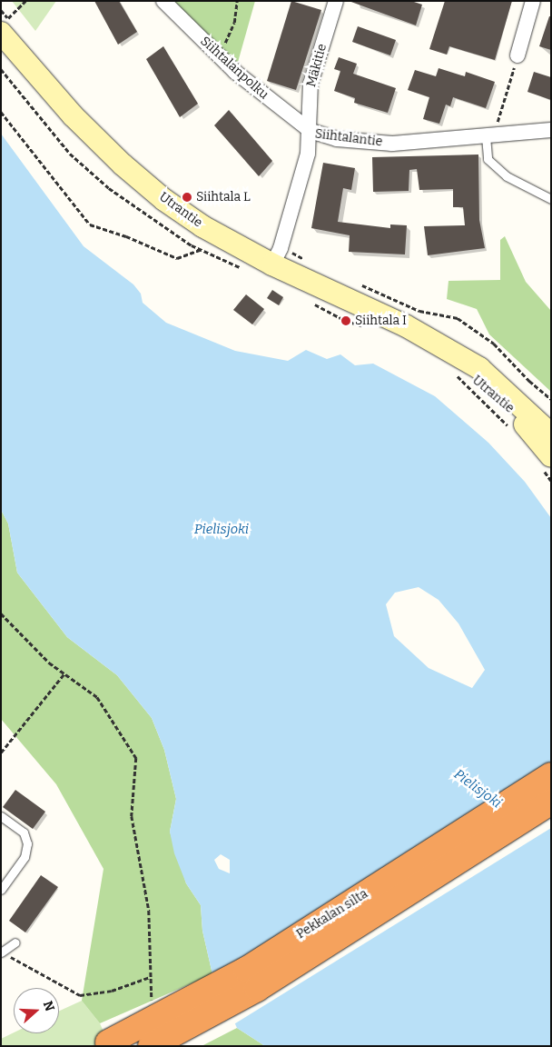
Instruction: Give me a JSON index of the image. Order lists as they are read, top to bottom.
{
  "streets": {
    "highway": ["Pekkalan silta"],
    "main road": ["Utrantie"],
    "street": ["Mäkitie", "Siihtalanpolku", "Siihtalantie"]
  },
  "crossings": [
    ["Mäkitie", "Siihtalanpolku"],
    ["Mäkitie", "Siihtalantie"],
    ["Siihtalanpolku", "Siihtalantie"],
    ["Siihtalantie", "Utrantie"]
  ],
  "water": ["Pielisjoki"],
  "places": ["Siihtala L", "Siihtala I"],
  "north": "right"
}
